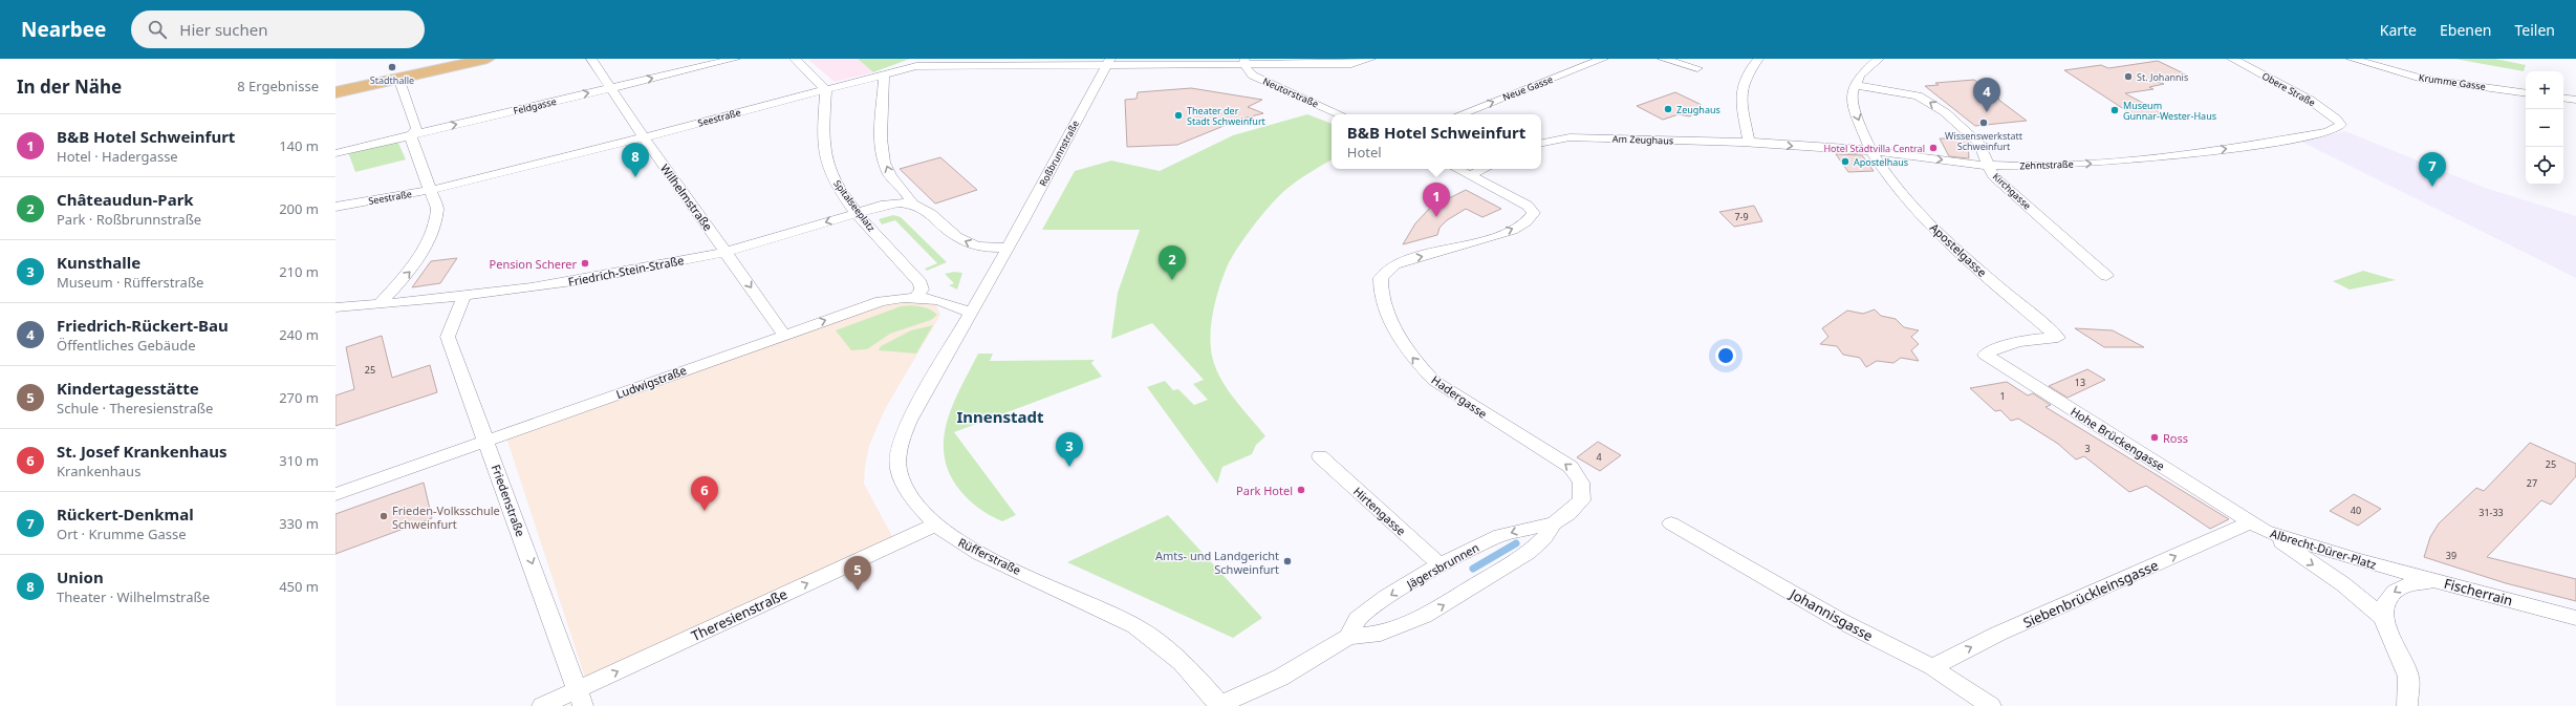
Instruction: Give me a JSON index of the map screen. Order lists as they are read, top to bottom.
{
  "streets": {
    "street": [
      "Krumme Gasse",
      "Neue Gasse",
      "Obere Straße",
      "Neutorstraße",
      "Feldgasse",
      "Seestraße",
      "Am Zeughaus",
      "Roßbrunnstraße",
      "Zehntstraße",
      "Kirchgasse",
      "Wilhelmstraße",
      "Spitalseeplatz",
      "Apostelgasse",
      "Friedrich-Stein-Straße",
      "Ludwigstraße",
      "Hadergasse",
      "Hohe Brückengasse",
      "Friedenstraße",
      "Hirtengasse",
      "Albrecht-Dürer-Platz",
      "Rüfferstraße",
      "Jägersbrunnen",
      "Fischerrain",
      "Siebenbrückleinsgasse",
      "Theresienstraße",
      "Johannisgasse"
    ]
  },
  "crossings": [
    ["Obere Straße", "Zehntstraße"],
    ["Neutorstraße", "Seestraße"],
    ["Feldgasse", "Wilhelmstraße"],
    ["Seestraße", "Roßbrunnstraße"],
    ["Seestraße", "Wilhelmstraße"],
    ["Seestraße", "Spitalseeplatz"],
    ["Am Zeughaus", "Zehntstraße"],
    ["Roßbrunnstraße", "Rüfferstraße"],
    ["Zehntstraße", "Kirchgasse"],
    ["Zehntstraße", "Apostelgasse"],
    ["Kirchgasse", "Apostelgasse"],
    ["Wilhelmstraße", "Friedrich-Stein-Straße"],
    ["Wilhelmstraße", "Ludwigstraße"],
    ["Spitalseeplatz", "Friedrich-Stein-Straße"],
    ["Spitalseeplatz", "Ludwigstraße"],
    ["Apostelgasse", "Hohe Brückengasse"],
    ["Friedrich-Stein-Straße", "Friedenstraße"],
    ["Ludwigstraße", "Friedenstraße"],
    ["Ludwigstraße", "Rüfferstraße"],
    ["Hadergasse", "Jägersbrunnen"],
    ["Hohe Brückengasse", "Albrecht-Dürer-Platz"],
    ["Hohe Brückengasse", "Siebenbrückleinsgasse"],
    ["Friedenstraße", "Theresienstraße"],
    ["Hirtengasse", "Jägersbrunnen"],
    ["Albrecht-Dürer-Platz", "Fischerrain"],
    ["Albrecht-Dürer-Platz", "Siebenbrückleinsgasse"],
    ["Rüfferstraße", "Jägersbrunnen"],
    ["Rüfferstraße", "Theresienstraße"],
    ["Siebenbrückleinsgasse", "Johannisgasse"]
  ],
  "one_way": [
    "Neue Gasse",
    "Feldgasse",
    "Zehntstraße",
    "Kirchgasse",
    "Friedenstraße",
    "Siebenbrückleinsgasse",
    "Theresienstraße"
  ],
  "districts": ["Innenstadt"],
  "places": [
    "Stadthalle",
    "St. Johannis",
    "Zeughaus",
    "Museum Gunnar-Wester-Haus",
    "Theater der Stadt Schweinfurt",
    "Wissenswerkstatt Schweinfurt",
    "Hotel Stadtvilla Central",
    "Apostelhaus",
    "Pension Scherer",
    "Ross",
    "Park Hotel",
    "Frieden-Volksschule Schweinfurt",
    "Amts- und Landgericht Schweinfurt"
  ],
  "house_numbers": [
    "7-9",
    "25",
    "13",
    "1",
    "3",
    "4",
    "25",
    "27",
    "40",
    "31-33",
    "39"
  ],
  "page": {
    "header": "Nearbee",
    "search": "Hier suchen",
    "nav": ["Karte", "Ebenen", "Teilen"],
    "heading": ["In der Nähe", "8 Ergebnisse"],
    "map_buttons": ["+", "−"],
    "pins": [
      "4",
      "8",
      "7",
      "1",
      "2",
      "3",
      "6",
      "5"
    ],
    "list": [
      {
        "mark": "1",
        "name": "B&B Hotel Schweinfurt",
        "note": "Hotel · Hadergasse",
        "value": "140 m"
      },
      {
        "mark": "2",
        "name": "Châteaudun-Park",
        "note": "Park · Roßbrunnstraße",
        "value": "200 m"
      },
      {
        "mark": "3",
        "name": "Kunsthalle",
        "note": "Museum · Rüfferstraße",
        "value": "210 m"
      },
      {
        "mark": "4",
        "name": "Friedrich-Rückert-Bau",
        "note": "Öffentliches Gebäude",
        "value": "240 m"
      },
      {
        "mark": "5",
        "name": "Kindertagesstätte",
        "note": "Schule · Theresienstraße",
        "value": "270 m"
      },
      {
        "mark": "6",
        "name": "St. Josef Krankenhaus",
        "note": "Krankenhaus",
        "value": "310 m"
      },
      {
        "mark": "7",
        "name": "Rückert-Denkmal",
        "note": "Ort · Krumme Gasse",
        "value": "330 m"
      },
      {
        "mark": "8",
        "name": "Union",
        "note": "Theater · Wilhelmstraße",
        "value": "450 m"
      }
    ],
    "popup": ["B&B Hotel Schweinfurt", "Hotel"]
  }
}
